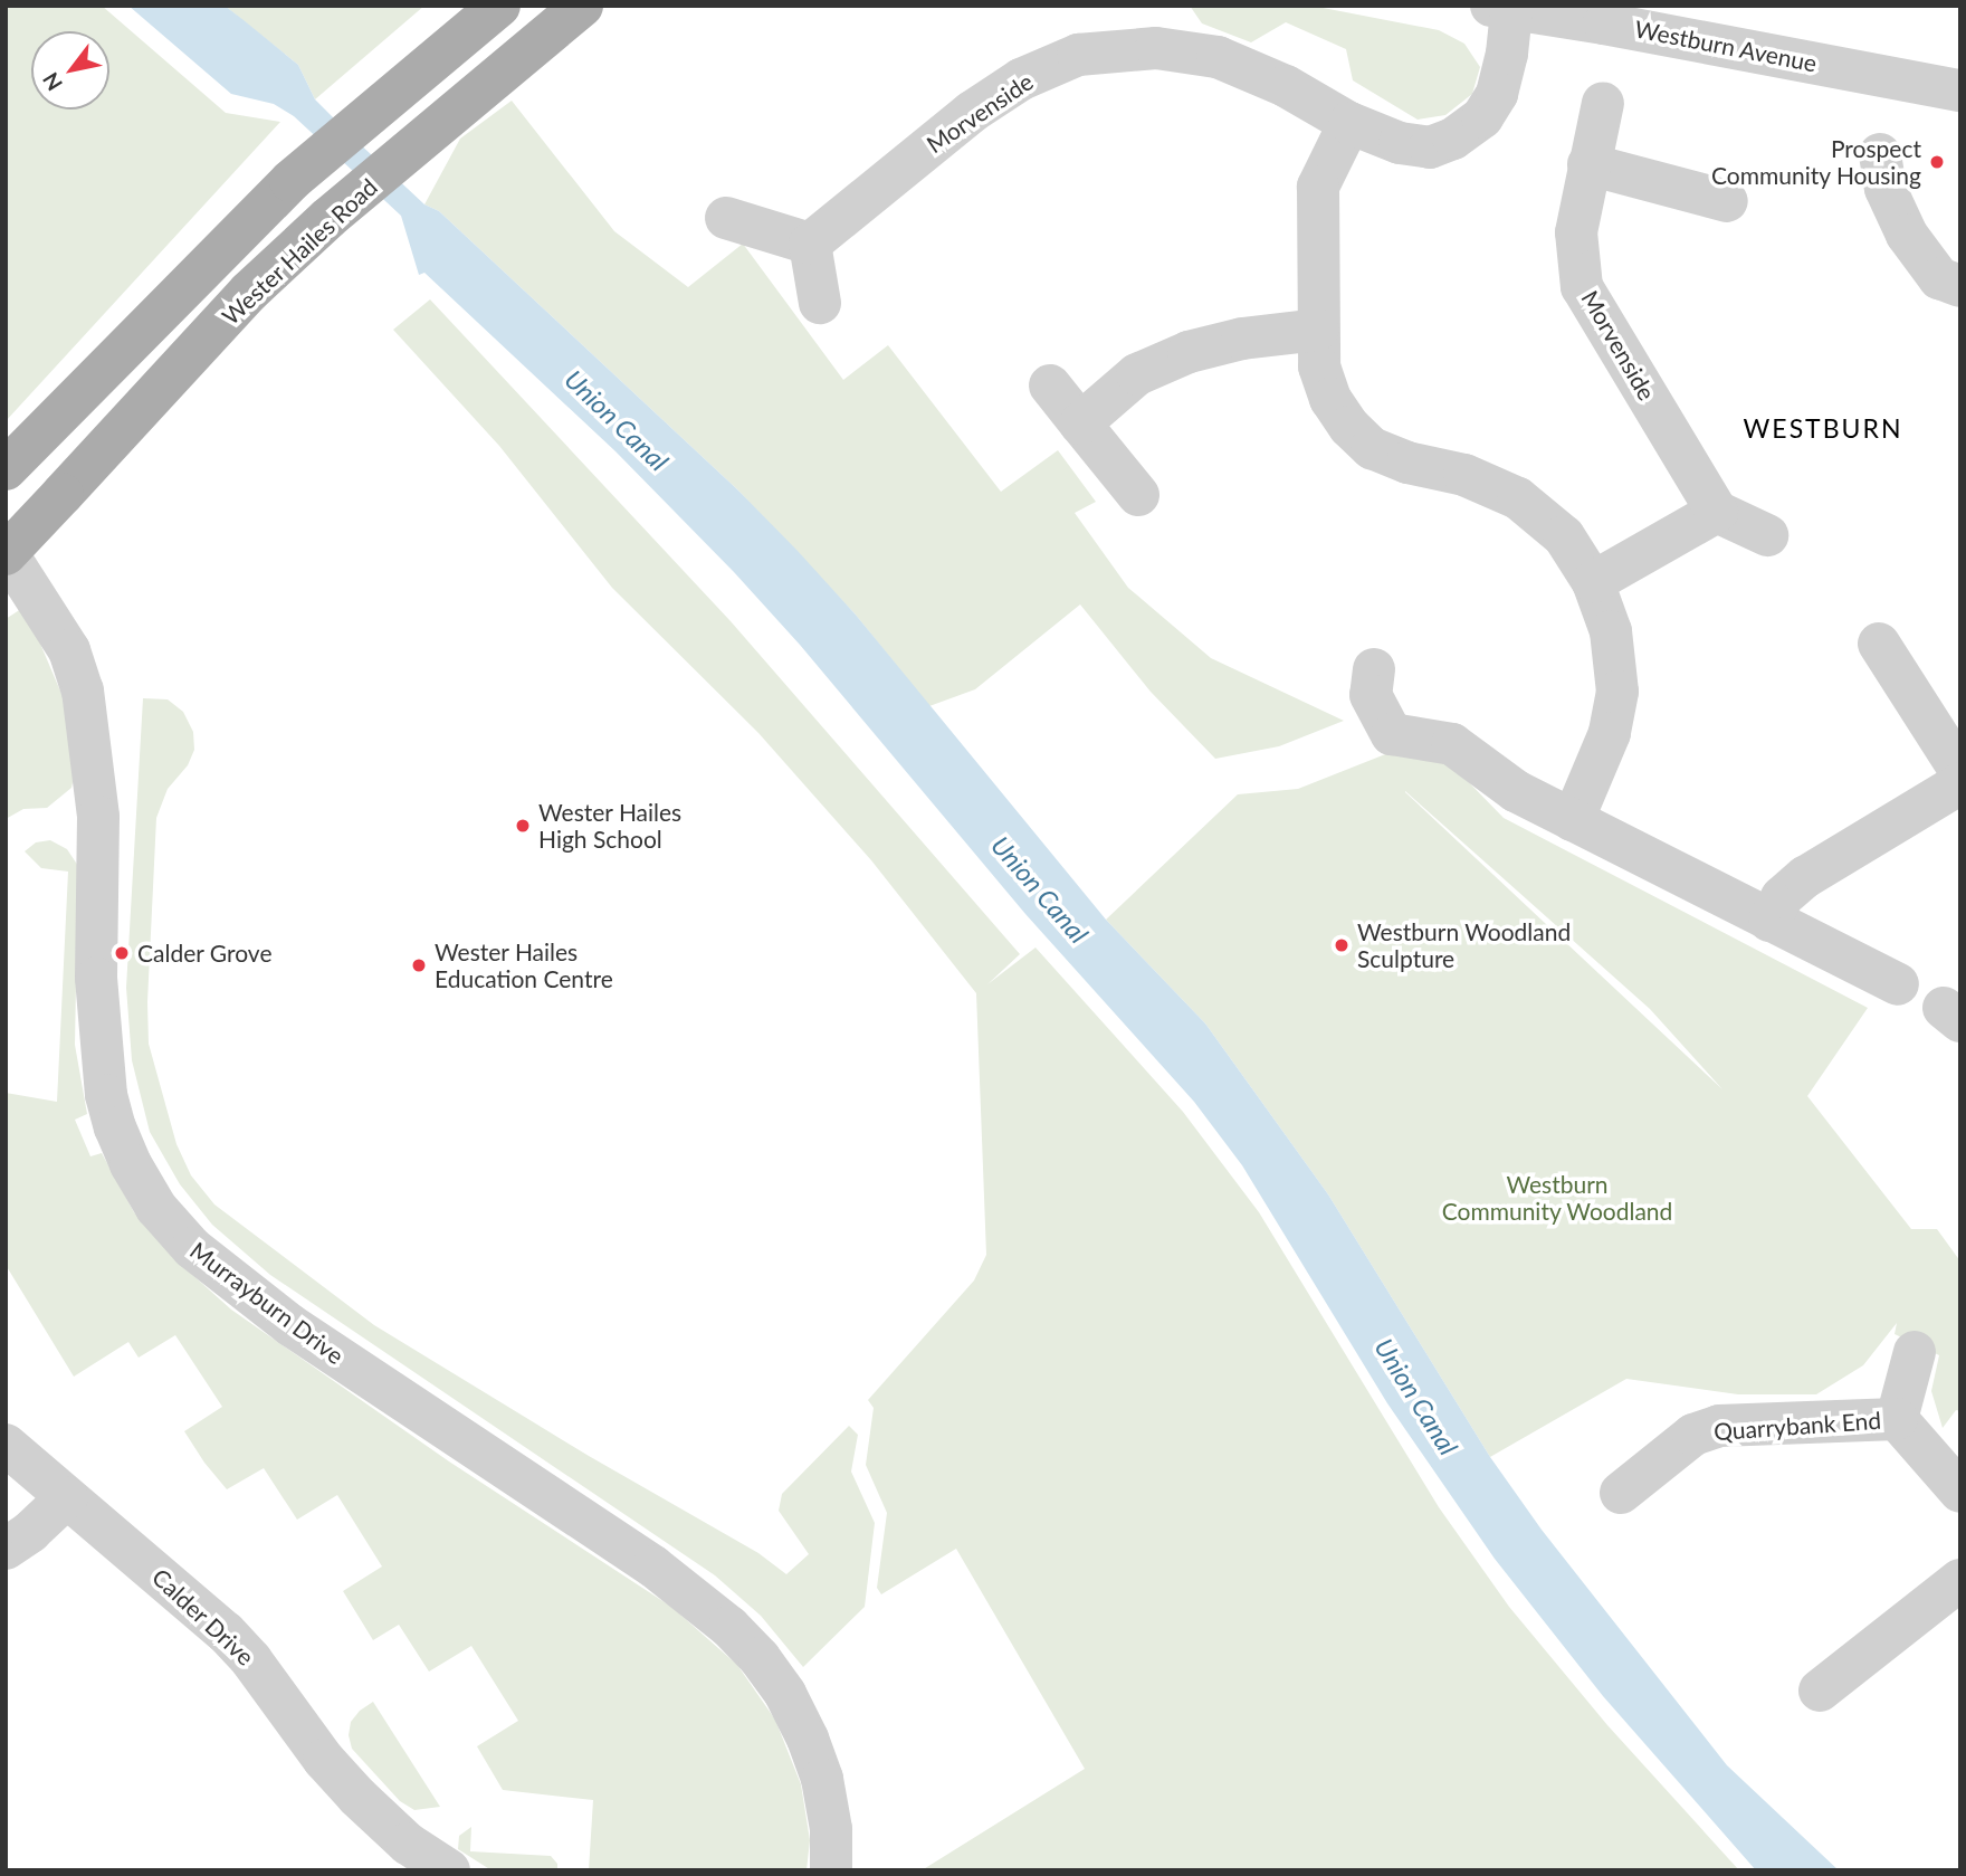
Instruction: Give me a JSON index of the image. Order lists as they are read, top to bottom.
{
  "streets": {
    "main road": ["Wester Hailes Road"],
    "street": [
      "Westburn Avenue",
      "Morvenside",
      "Murrayburn Drive",
      "Quarrybank End",
      "Calder Drive"
    ]
  },
  "crossings": [
    ["Westburn Avenue", "Morvenside"],
    ["Wester Hailes Road", "Murrayburn Drive"]
  ],
  "districts": ["WESTBURN"],
  "water": ["Union Canal"],
  "parks": ["Westburn Community Woodland"],
  "places": [
    "Prospect Community Housing",
    "Wester Hailes High School",
    "Westburn Woodland Sculpture",
    "Calder Grove",
    "Wester Hailes Education Centre"
  ],
  "north": "bottom left"
}
